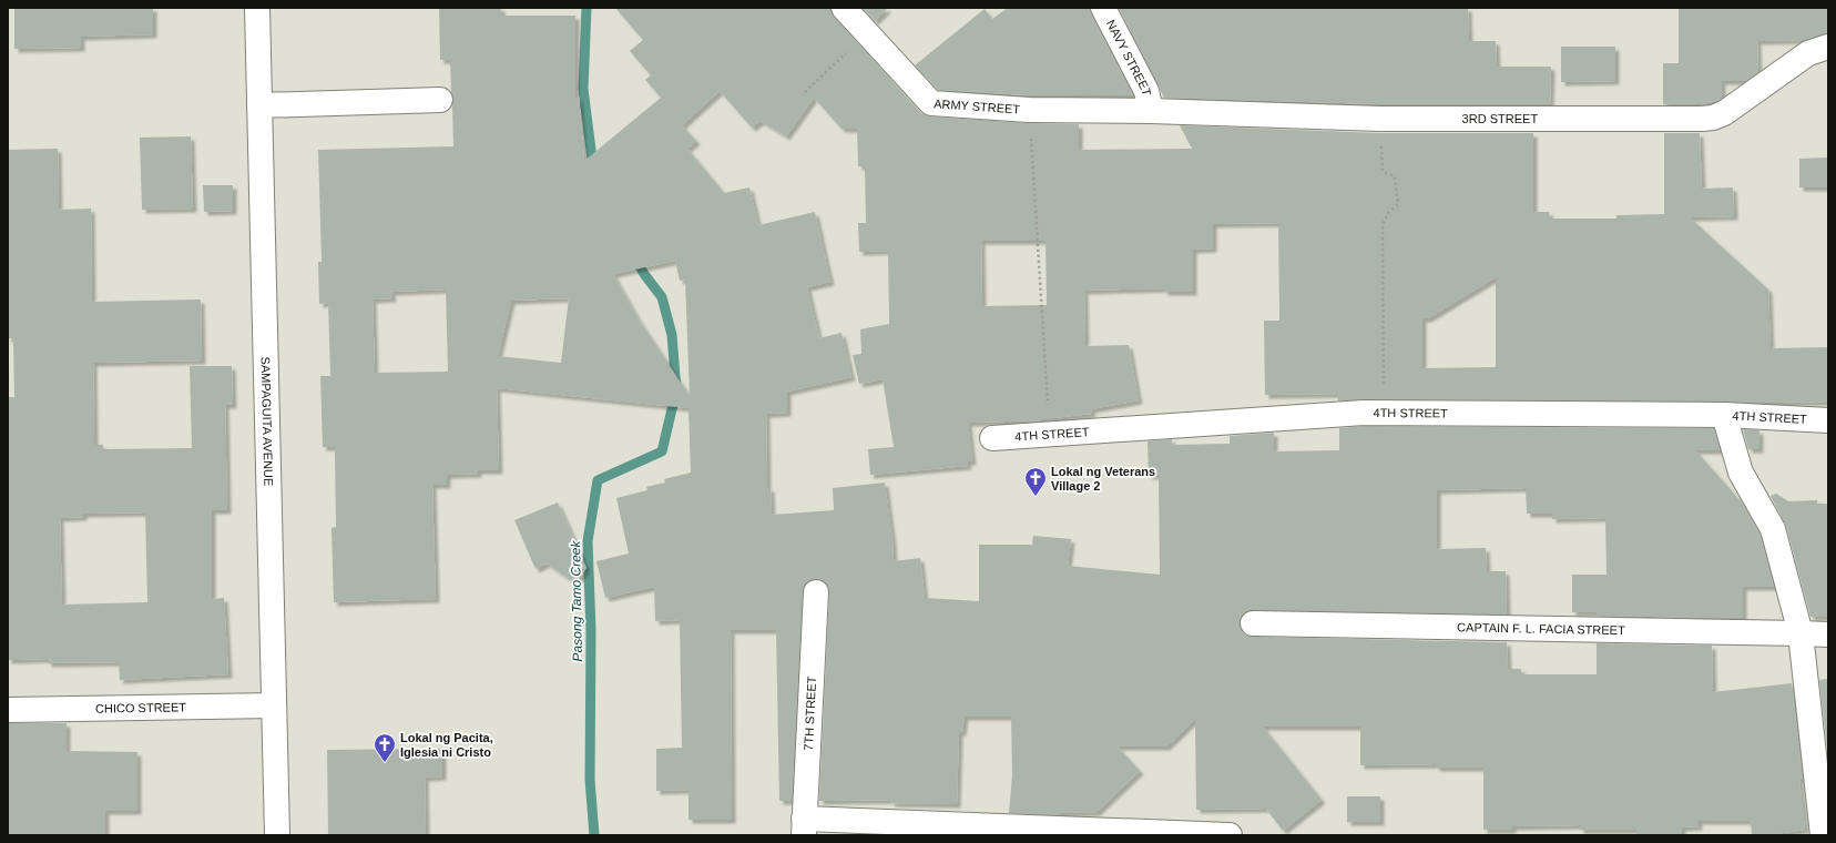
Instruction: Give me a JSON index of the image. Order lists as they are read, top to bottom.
{
  "streets": {
    "street": [
      "NAVY STREET",
      "ARMY STREET",
      "3RD STREET",
      "4TH STREET",
      "SAMPAGUITA AVENUE",
      "CAPTAIN F. L. FACIA STREET",
      "CHICO STREET",
      "7TH STREET"
    ]
  },
  "crossings": [
    ["NAVY STREET", "ARMY STREET"],
    ["NAVY STREET", "3RD STREET"],
    ["ARMY STREET", "3RD STREET"],
    ["SAMPAGUITA AVENUE", "CHICO STREET"]
  ],
  "water": ["Pasong Tamo Creek"],
  "places": {
    "church": ["Lokal ng Veterans Village 2", "Lokal ng Pacita, Iglesia ni Cristo"]
  }
}
